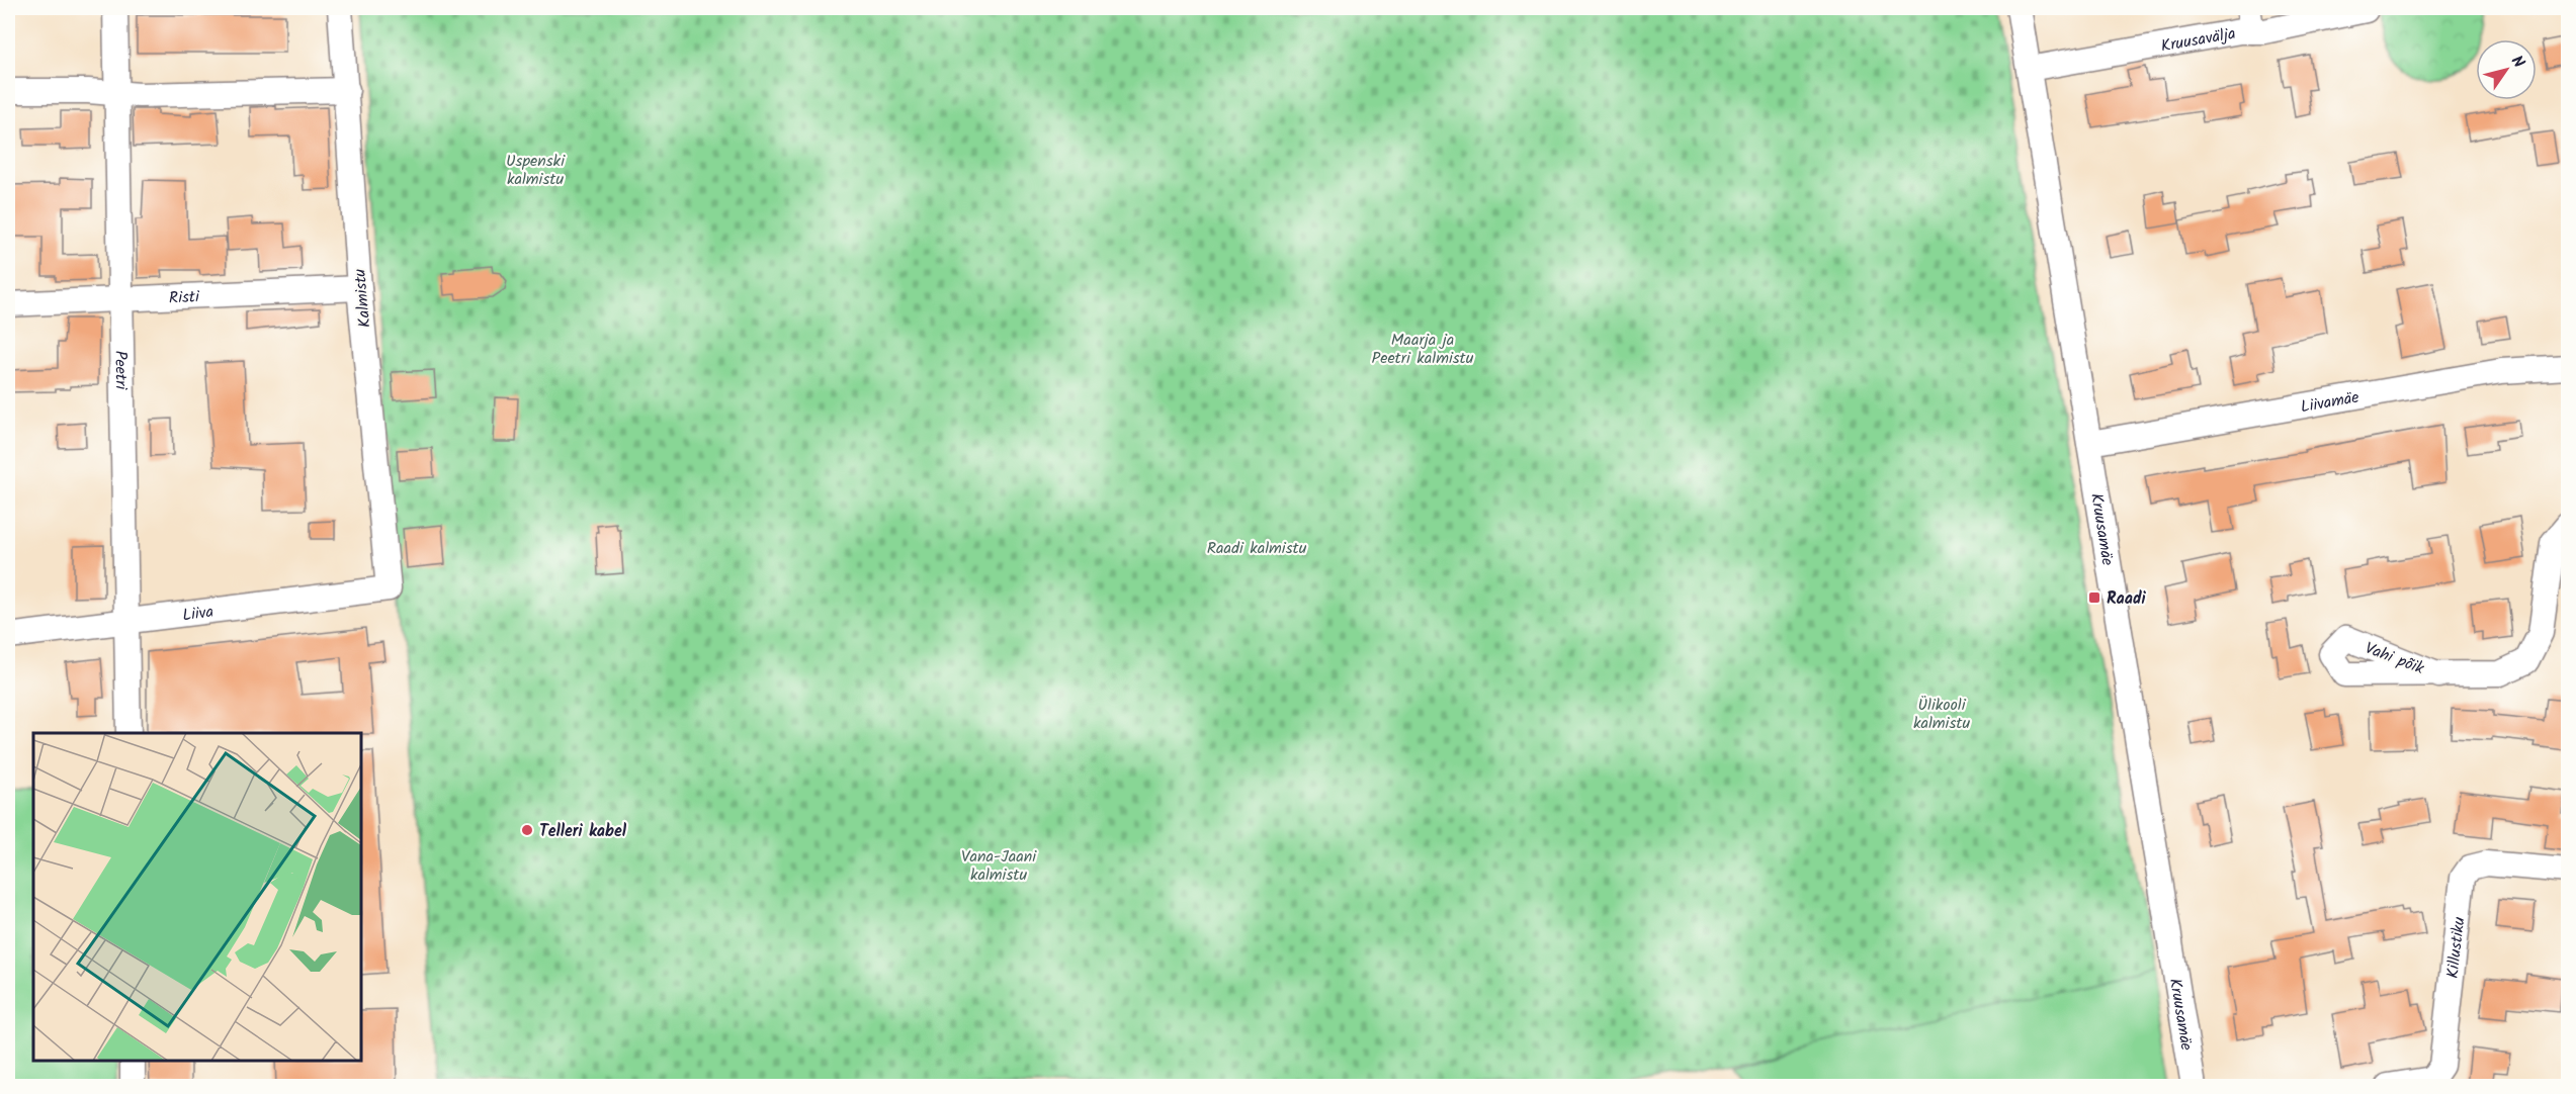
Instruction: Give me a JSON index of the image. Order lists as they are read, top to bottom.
{
  "streets": {
    "street": [
      "Kruusavälja",
      "Risti",
      "Kalmistu",
      "Peetri",
      "Liivamäe",
      "Kruusamäe",
      "Liiva",
      "Vahi põik",
      "Killustiku"
    ]
  },
  "crossings": [
    ["Kruusavälja", "Kruusamäe"],
    ["Risti", "Kalmistu"],
    ["Risti", "Peetri"],
    ["Kalmistu", "Liiva"],
    ["Peetri", "Liiva"],
    ["Liivamäe", "Kruusamäe"]
  ],
  "parks": [
    "Uspenski kalmistu",
    "Maarja ja Peetri kalmistu",
    "Raadi kalmistu",
    "Ülikooli kalmistu",
    "Vana-Jaani kalmistu"
  ],
  "places": {
    "transit": ["Raadi"],
    "other": ["Telleri kabel"]
  },
  "north": "top right"
}
